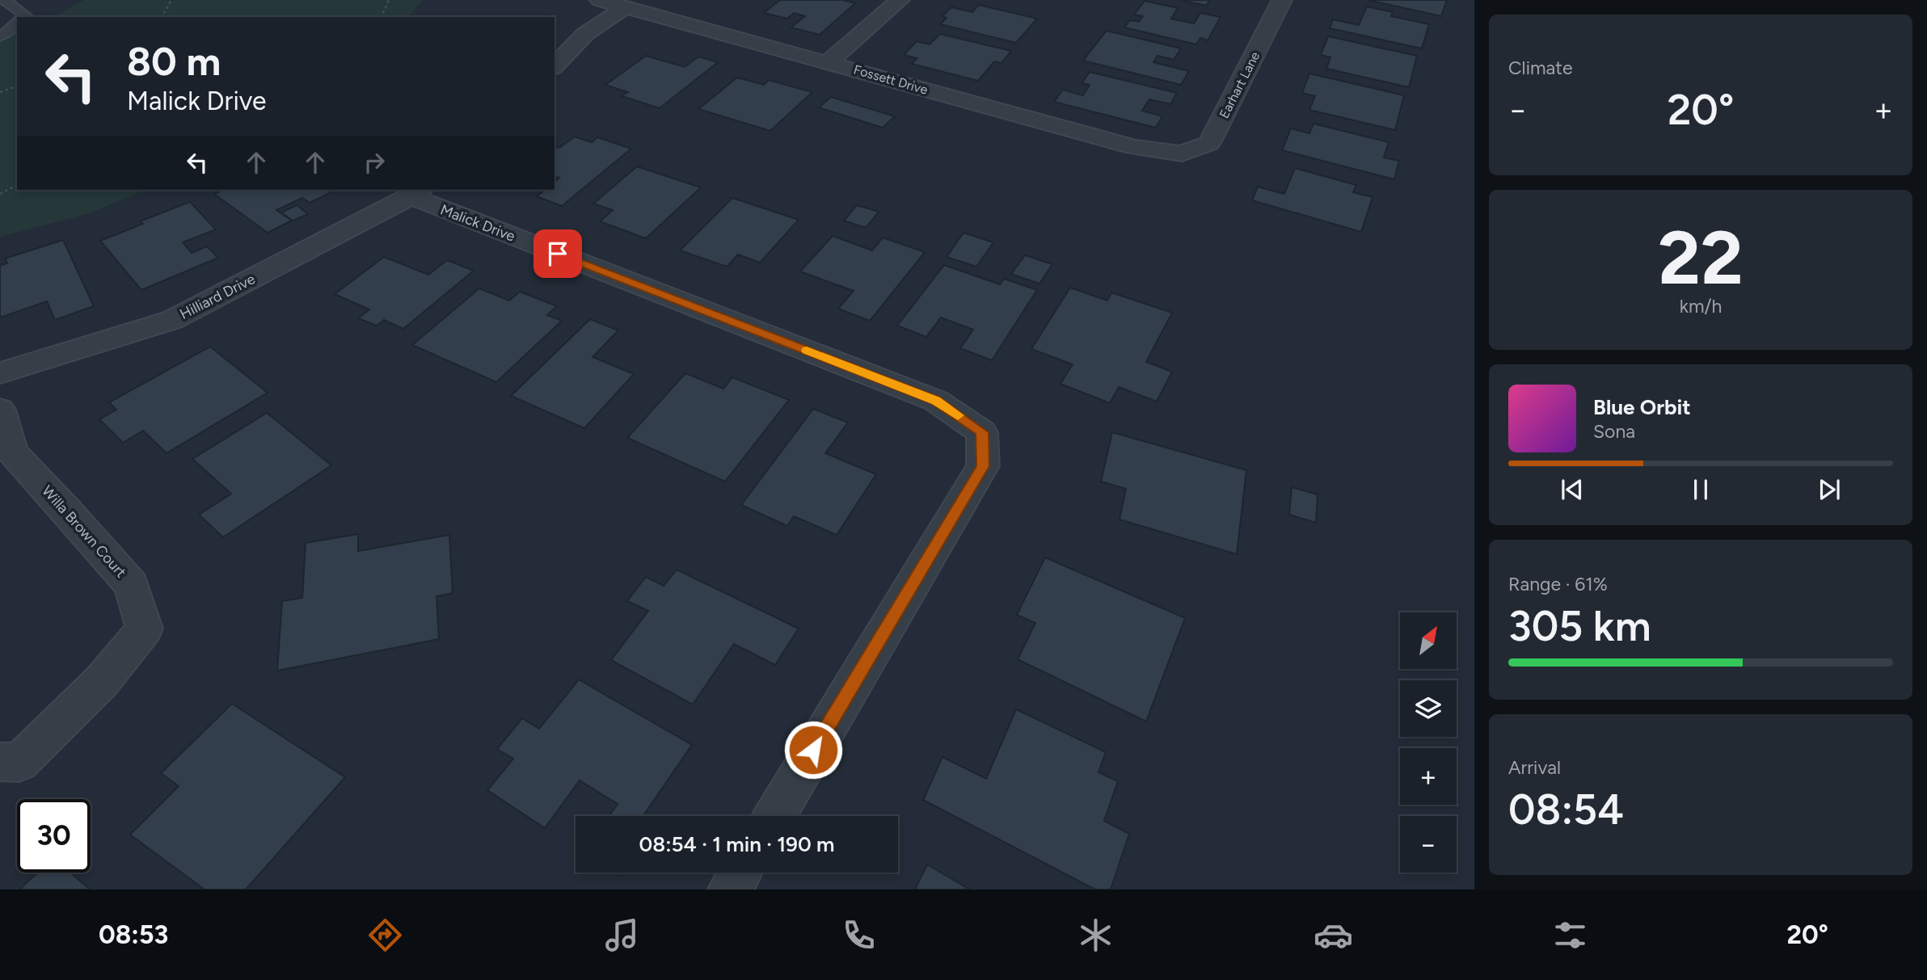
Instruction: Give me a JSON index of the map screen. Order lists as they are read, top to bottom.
{
  "streets": {
    "street": [
      "Fossett Drive",
      "Earhart Lane",
      "Malick Drive",
      "Hilliard Drive",
      "Willa Brown Court"
    ]
  },
  "crossings": [
    ["Fossett Drive", "Earhart Lane"],
    ["Malick Drive", "Hilliard Drive"]
  ],
  "north": "top right",
  "page": {
    "tile": [
      "Climate",
      ["22", "km/h"],
      ["Range · 61%", "305 km"],
      ["Arrival", "08:54"]
    ],
    "turn": ["80 m", "Malick Drive"],
    "heat": ["−", "20°", "+"],
    "song": ["Blue Orbit", "Sona"],
    "map_buttons": ["+", "−"],
    "limit": "30",
    "trip": "08:54 · 1 min · 190 m",
    "tabs": ["08:53", "20°"]
  }
}
